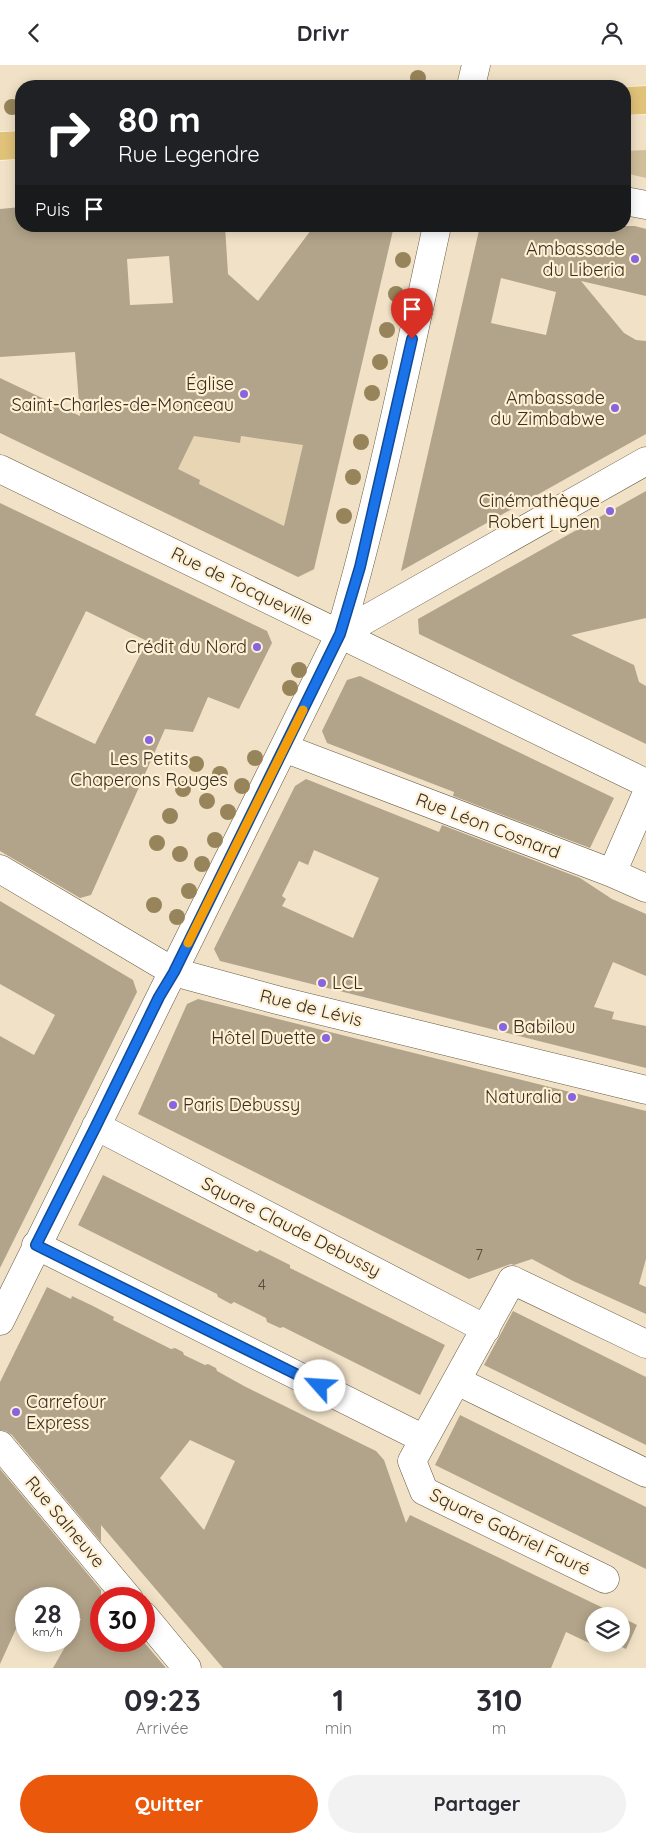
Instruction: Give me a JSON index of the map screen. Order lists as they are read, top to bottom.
{
  "streets": {
    "street": [
      "Rue de Tocqueville",
      "Rue Léon Cosnard",
      "Rue de Lévis",
      "Square Claude Debussy",
      "Rue Salneuve",
      "Square Gabriel Fauré"
    ]
  },
  "places": [
    "Ambassade du Liberia",
    "Église Saint-Charles-de-Monceau",
    "Ambassade du Zimbabwe",
    "Cinémathèque Robert Lynen",
    "Crédit du Nord",
    "Les Petits Chaperons Rouges",
    "LCL",
    "Babilou",
    "Hôtel Duette",
    "Naturalia",
    "Paris Debussy",
    "Carrefour Express"
  ],
  "house_numbers": ["7", "4"],
  "page": {
    "header": "Drivr",
    "turn": ["80 m", "Rue Legendre"],
    "then": "Puis",
    "speed": "28 km/h",
    "limit": "30",
    "eta": [
      "09:23",
      "Arrivée",
      "1",
      "min",
      "310",
      "m"
    ],
    "buttons": ["Quitter", "Partager"]
  }
}
